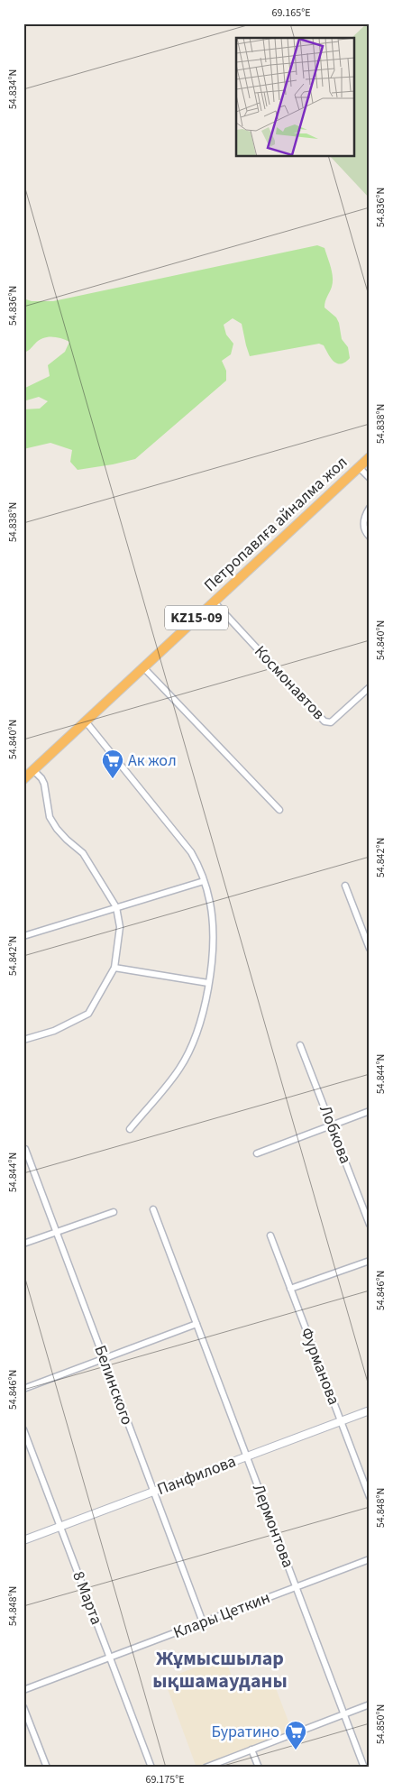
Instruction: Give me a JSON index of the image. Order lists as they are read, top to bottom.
{
  "streets": {
    "highway": ["Петропавлға айналма жол", "KZ15-09"],
    "street": [
      "Космонавтов",
      "Лобкова",
      "Фурманова",
      "Белинского",
      "Панфилова",
      "Лермонтова",
      "8 Марта",
      "Клары Цеткин"
    ]
  },
  "crossings": [
    ["Петропавлға айналма жол", "Космонавтов"],
    ["Фурманова", "Панфилова"],
    ["Белинского", "Панфилова"],
    ["Белинского", "Клары Цеткин"],
    ["Панфилова", "Лермонтова"],
    ["Панфилова", "8 Марта"],
    ["Лермонтова", "Клары Цеткин"],
    ["8 Марта", "Клары Цеткин"]
  ],
  "districts": ["Жұмысшылар ықшамауданы"],
  "places": {
    "supermarket": ["Ак жол", "Буратино"]
  },
  "coordinates": [
    "69.165°E",
    "54.834°N",
    "54.836°N",
    "54.838°N",
    "54.840°N",
    "54.842°N",
    "54.844°N",
    "54.846°N",
    "54.848°N",
    "54.850°N",
    "69.175°E"
  ]
}
